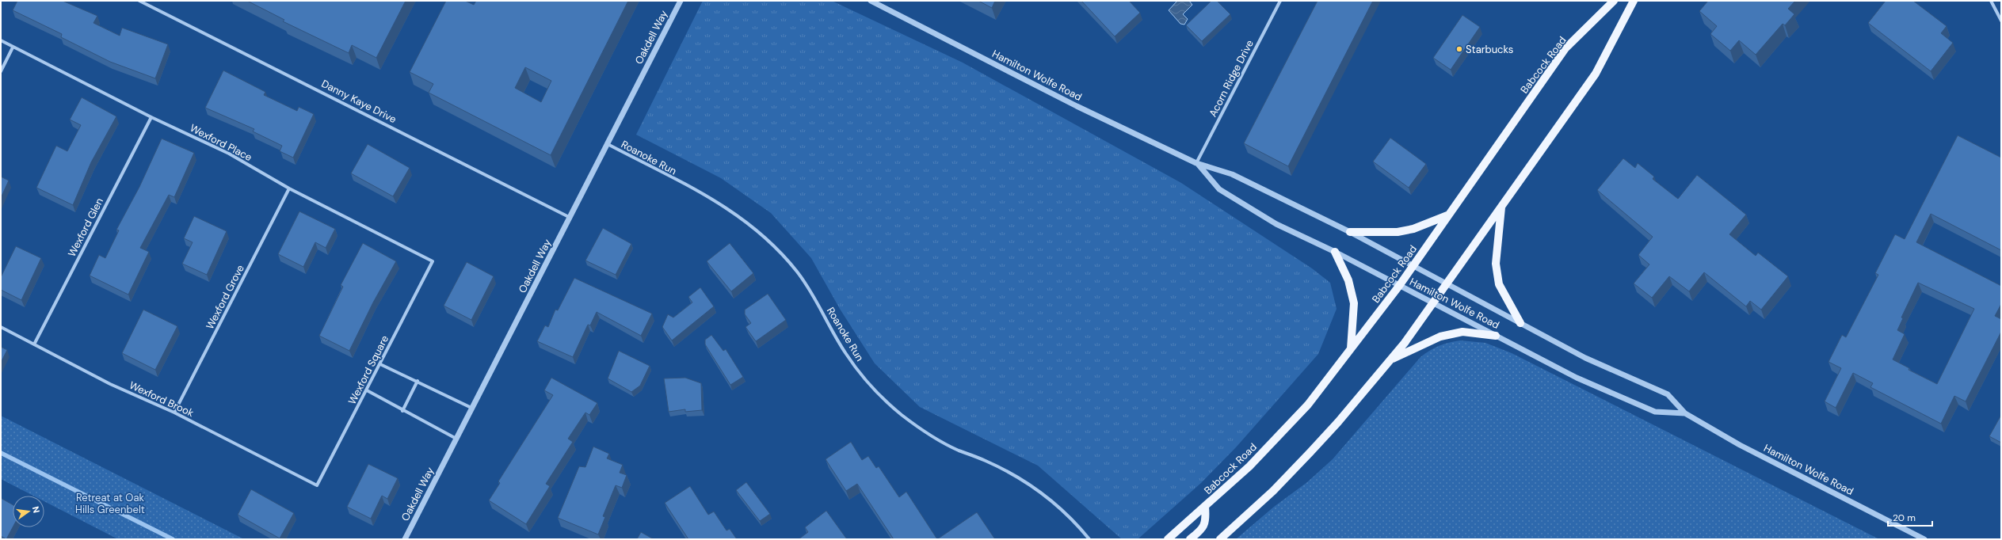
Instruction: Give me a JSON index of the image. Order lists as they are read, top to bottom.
{
  "streets": {
    "main road": ["Babcock Road"],
    "street": [
      "Oakdell Way",
      "Hamilton Wolfe Road",
      "Acorn Ridge Drive",
      "Danny Kaye Drive",
      "Wexford Place",
      "Roanoke Run",
      "Wexford Glen",
      "Wexford Grove",
      "Wexford Square",
      "Wexford Brook"
    ]
  },
  "crossings": [
    ["Oakdell Way", "Danny Kaye Drive"],
    ["Oakdell Way", "Roanoke Run"],
    ["Babcock Road", "Hamilton Wolfe Road"],
    ["Hamilton Wolfe Road", "Acorn Ridge Drive"],
    ["Wexford Place", "Wexford Glen"],
    ["Wexford Place", "Wexford Grove"],
    ["Wexford Place", "Wexford Square"],
    ["Wexford Glen", "Wexford Brook"],
    ["Wexford Grove", "Wexford Brook"],
    ["Wexford Square", "Wexford Brook"]
  ],
  "parks": ["Retreat at Oak Hills Greenbelt"],
  "places": ["Starbucks"],
  "scale_bar": "20 m",
  "north": "right"
}
